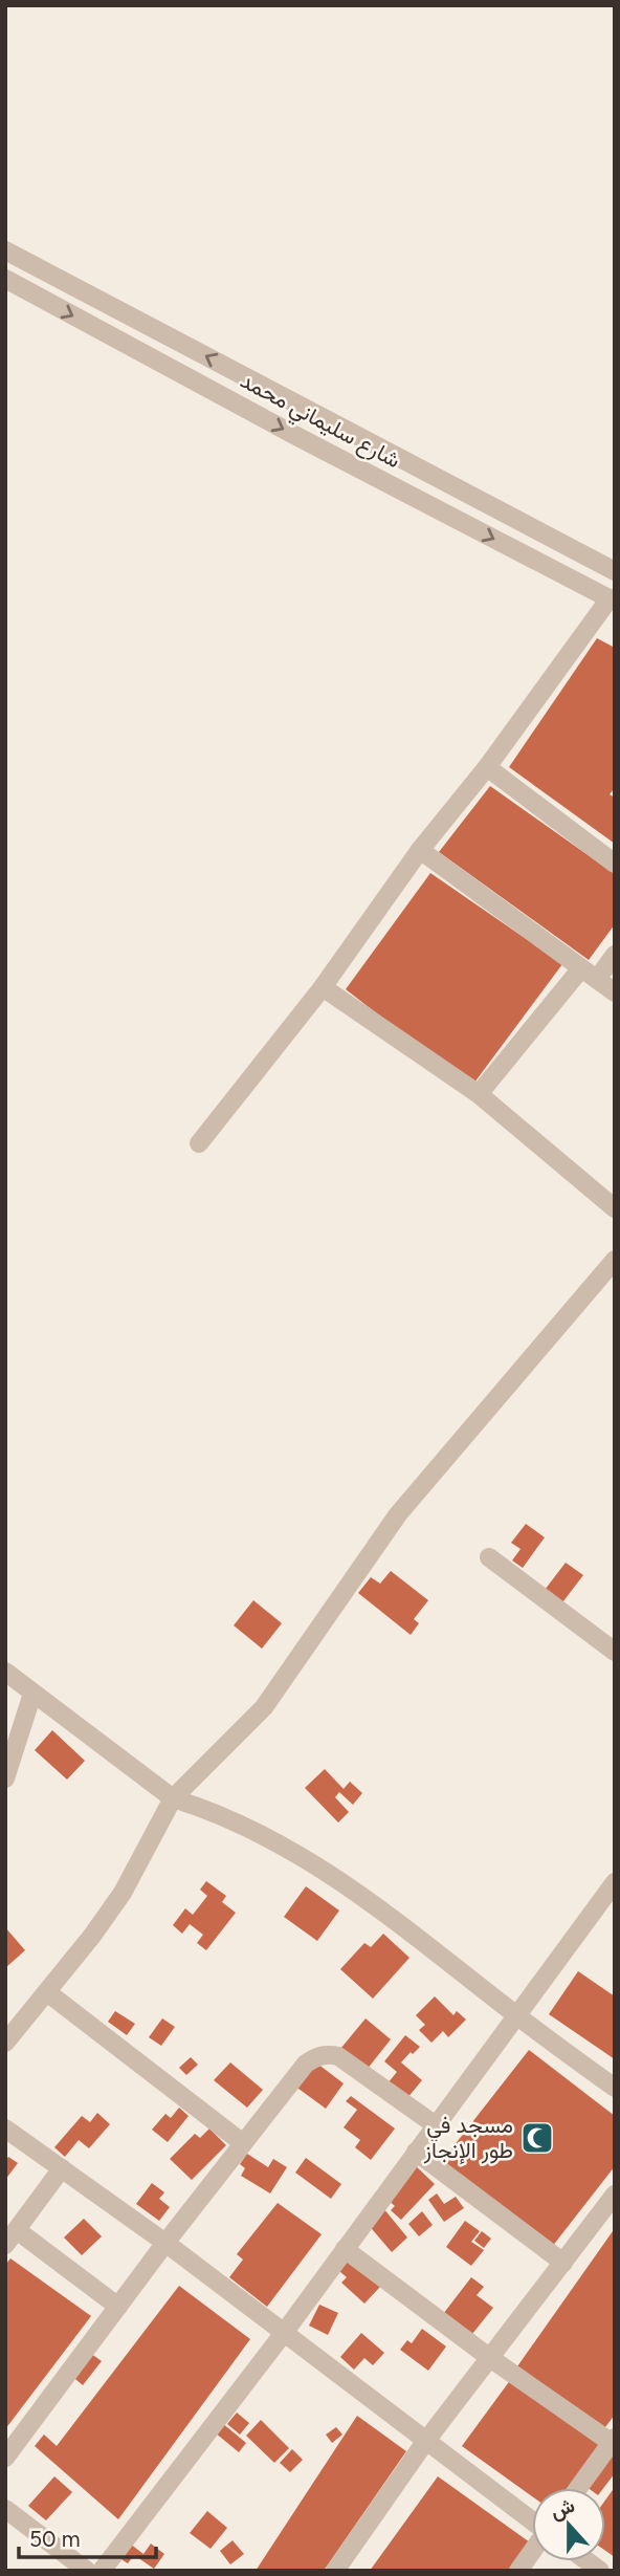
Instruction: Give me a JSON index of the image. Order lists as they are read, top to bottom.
{
  "streets": {
    "street": ["شارع سليماني محمد"]
  },
  "places": {
    "mosque": ["مسجد في طور الإنجاز"]
  },
  "scale_bar": "50 m",
  "north": "top"
}
